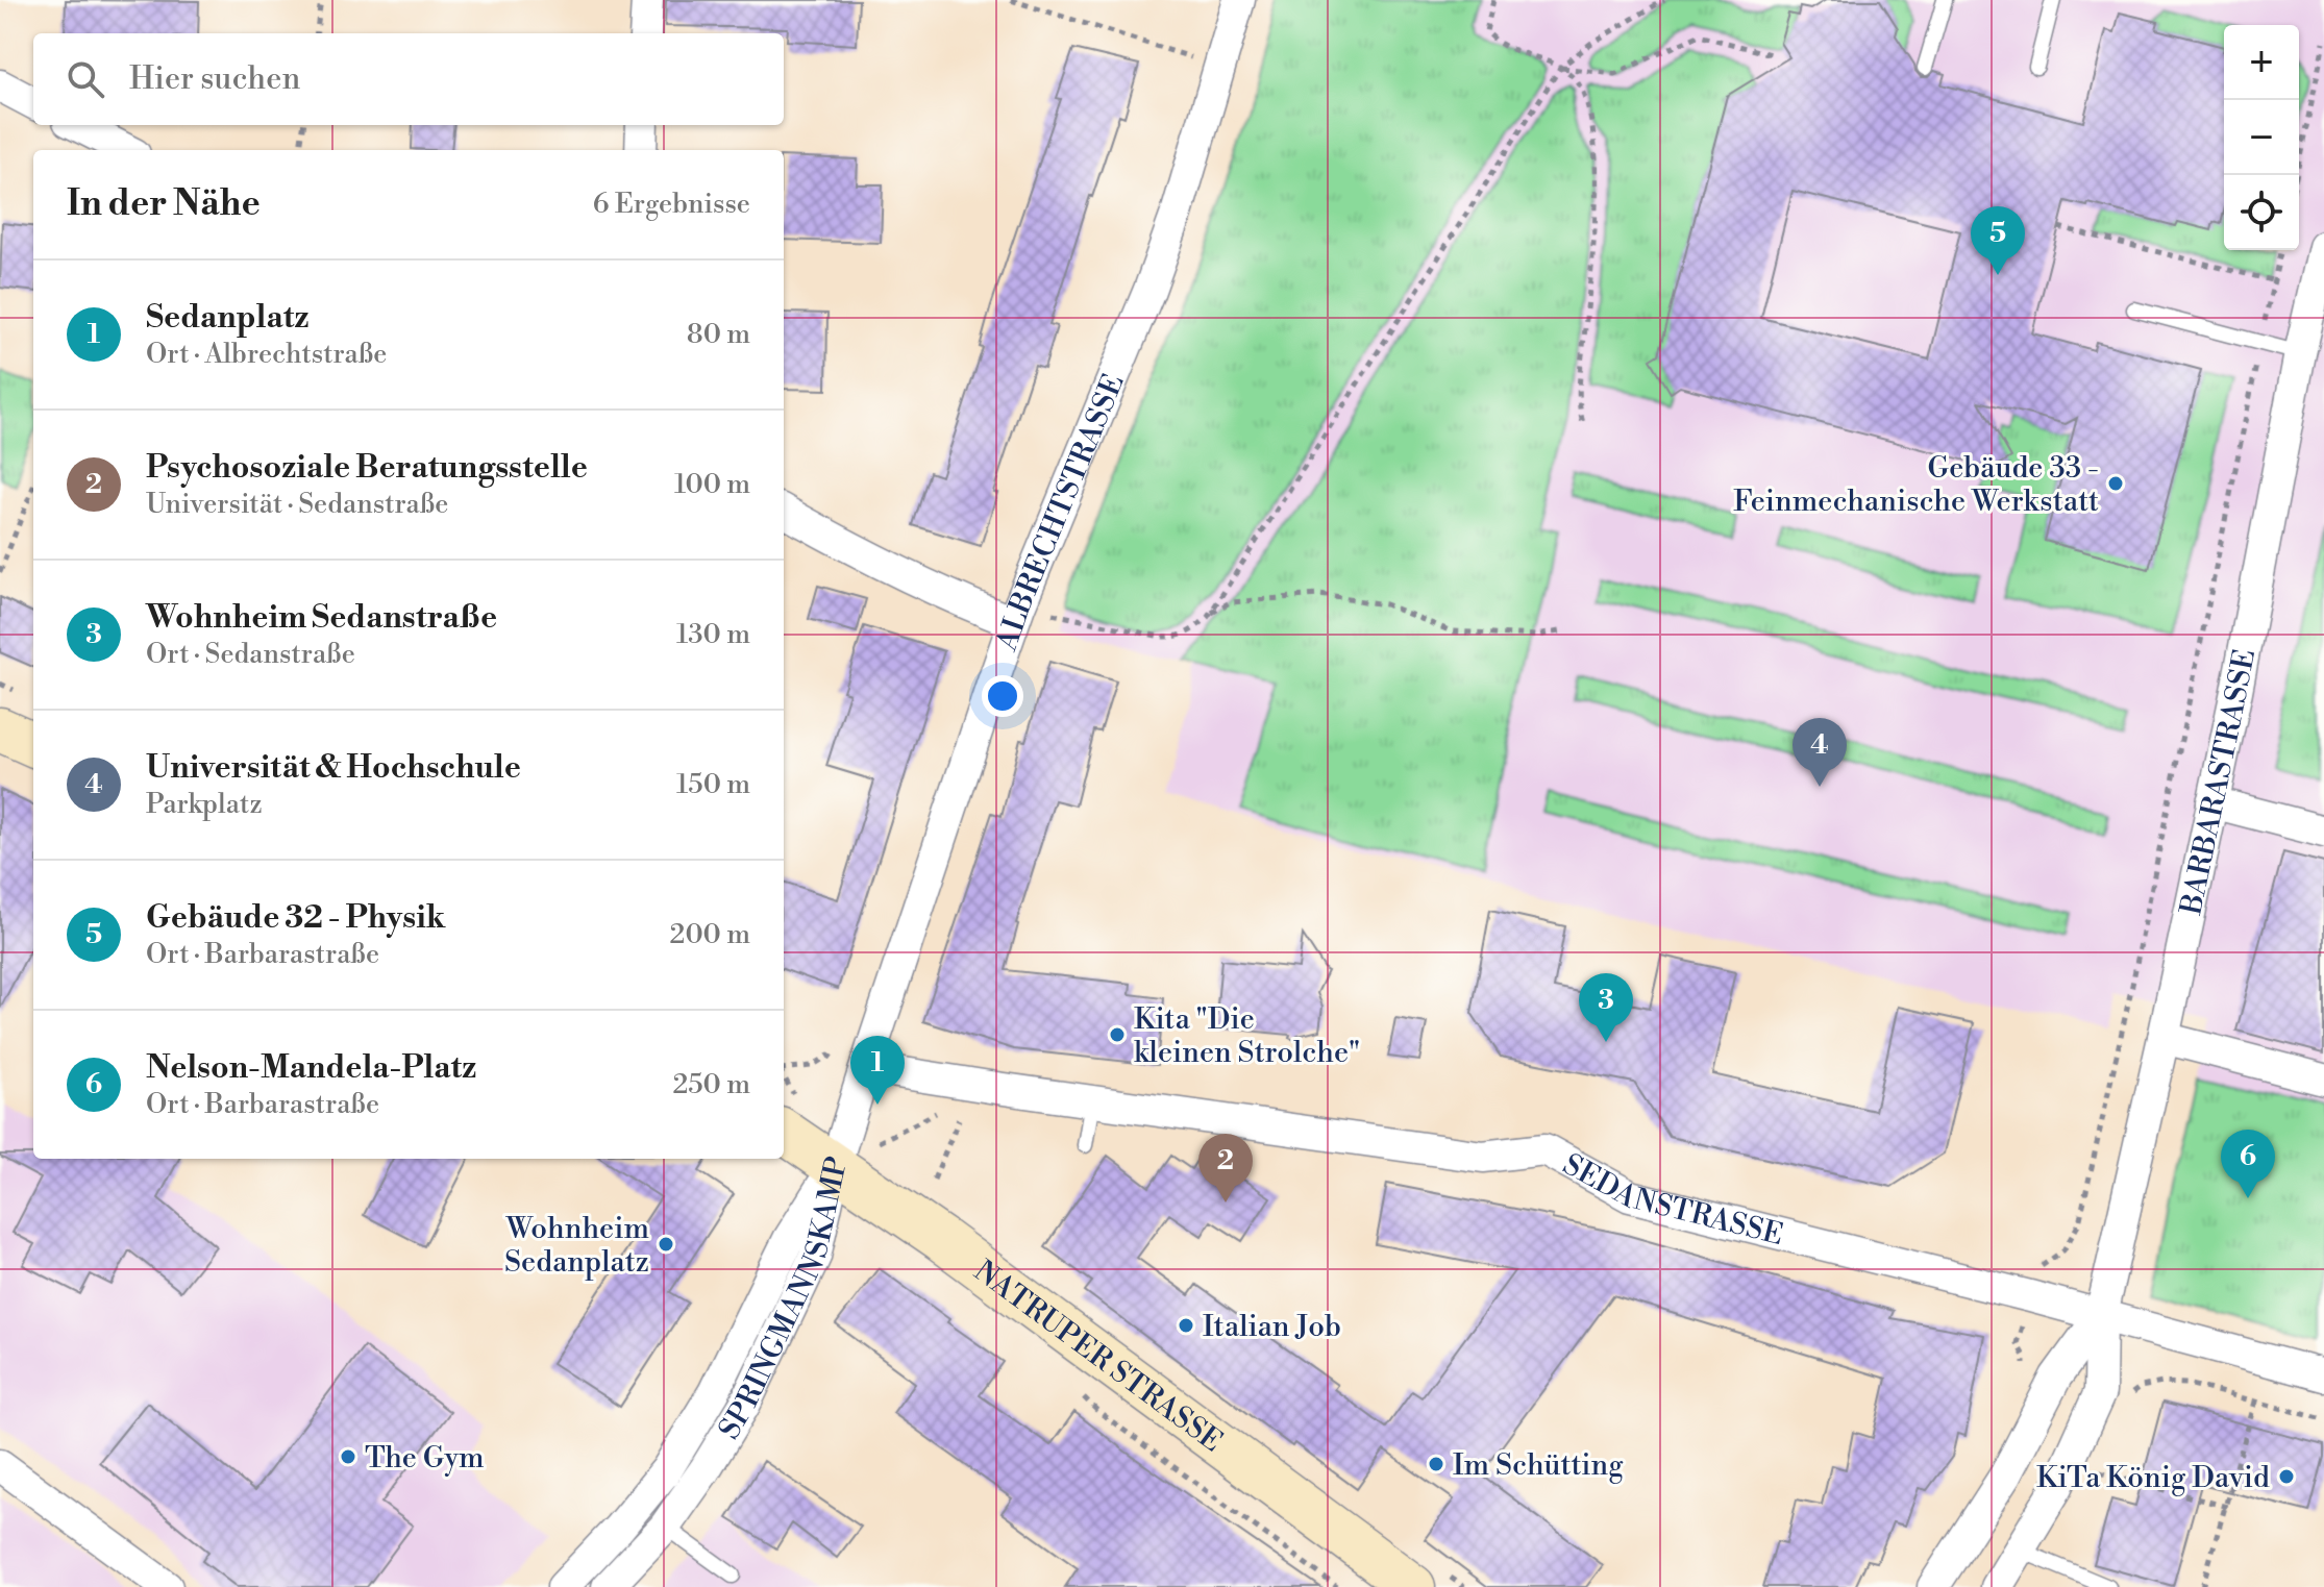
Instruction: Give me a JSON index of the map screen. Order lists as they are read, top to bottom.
{
  "streets": {
    "street": [
      "ALBRECHTSTRASSE",
      "BARBARASTRASSE",
      "SEDANSTRASSE",
      "SPRINGMANNSKAMP",
      "NATRUPER STRASSE"
    ]
  },
  "crossings": [
    ["ALBRECHTSTRASSE", "SEDANSTRASSE"],
    ["ALBRECHTSTRASSE", "SPRINGMANNSKAMP"],
    ["ALBRECHTSTRASSE", "NATRUPER STRASSE"],
    ["BARBARASTRASSE", "SEDANSTRASSE"],
    ["SPRINGMANNSKAMP", "NATRUPER STRASSE"]
  ],
  "places": [
    "Gebäude 33 - Feinmechanische Werkstatt",
    "Kita \"Die kleinen Strolche\"",
    "Wohnheim Sedanplatz",
    "Italian Job",
    "The Gym",
    "Im Schütting",
    "KiTa König David"
  ],
  "page": {
    "map_buttons": ["+", "−"],
    "search": "Hier suchen",
    "heading": ["In der Nähe", "6 Ergebnisse"],
    "pins": [
      "5",
      "4",
      "3",
      "1",
      "6",
      "2"
    ],
    "list": [
      {
        "mark": "1",
        "name": "Sedanplatz",
        "note": "Ort · Albrechtstraße",
        "value": "80 m"
      },
      {
        "mark": "2",
        "name": "Psychosoziale Beratungsstelle",
        "note": "Universität · Sedanstraße",
        "value": "100 m"
      },
      {
        "mark": "3",
        "name": "Wohnheim Sedanstraße",
        "note": "Ort · Sedanstraße",
        "value": "130 m"
      },
      {
        "mark": "4",
        "name": "Universität & Hochschule",
        "note": "Parkplatz",
        "value": "150 m"
      },
      {
        "mark": "5",
        "name": "Gebäude 32 - Physik",
        "note": "Ort · Barbarastraße",
        "value": "200 m"
      },
      {
        "mark": "6",
        "name": "Nelson-Mandela-Platz",
        "note": "Ort · Barbarastraße",
        "value": "250 m"
      }
    ]
  }
}
